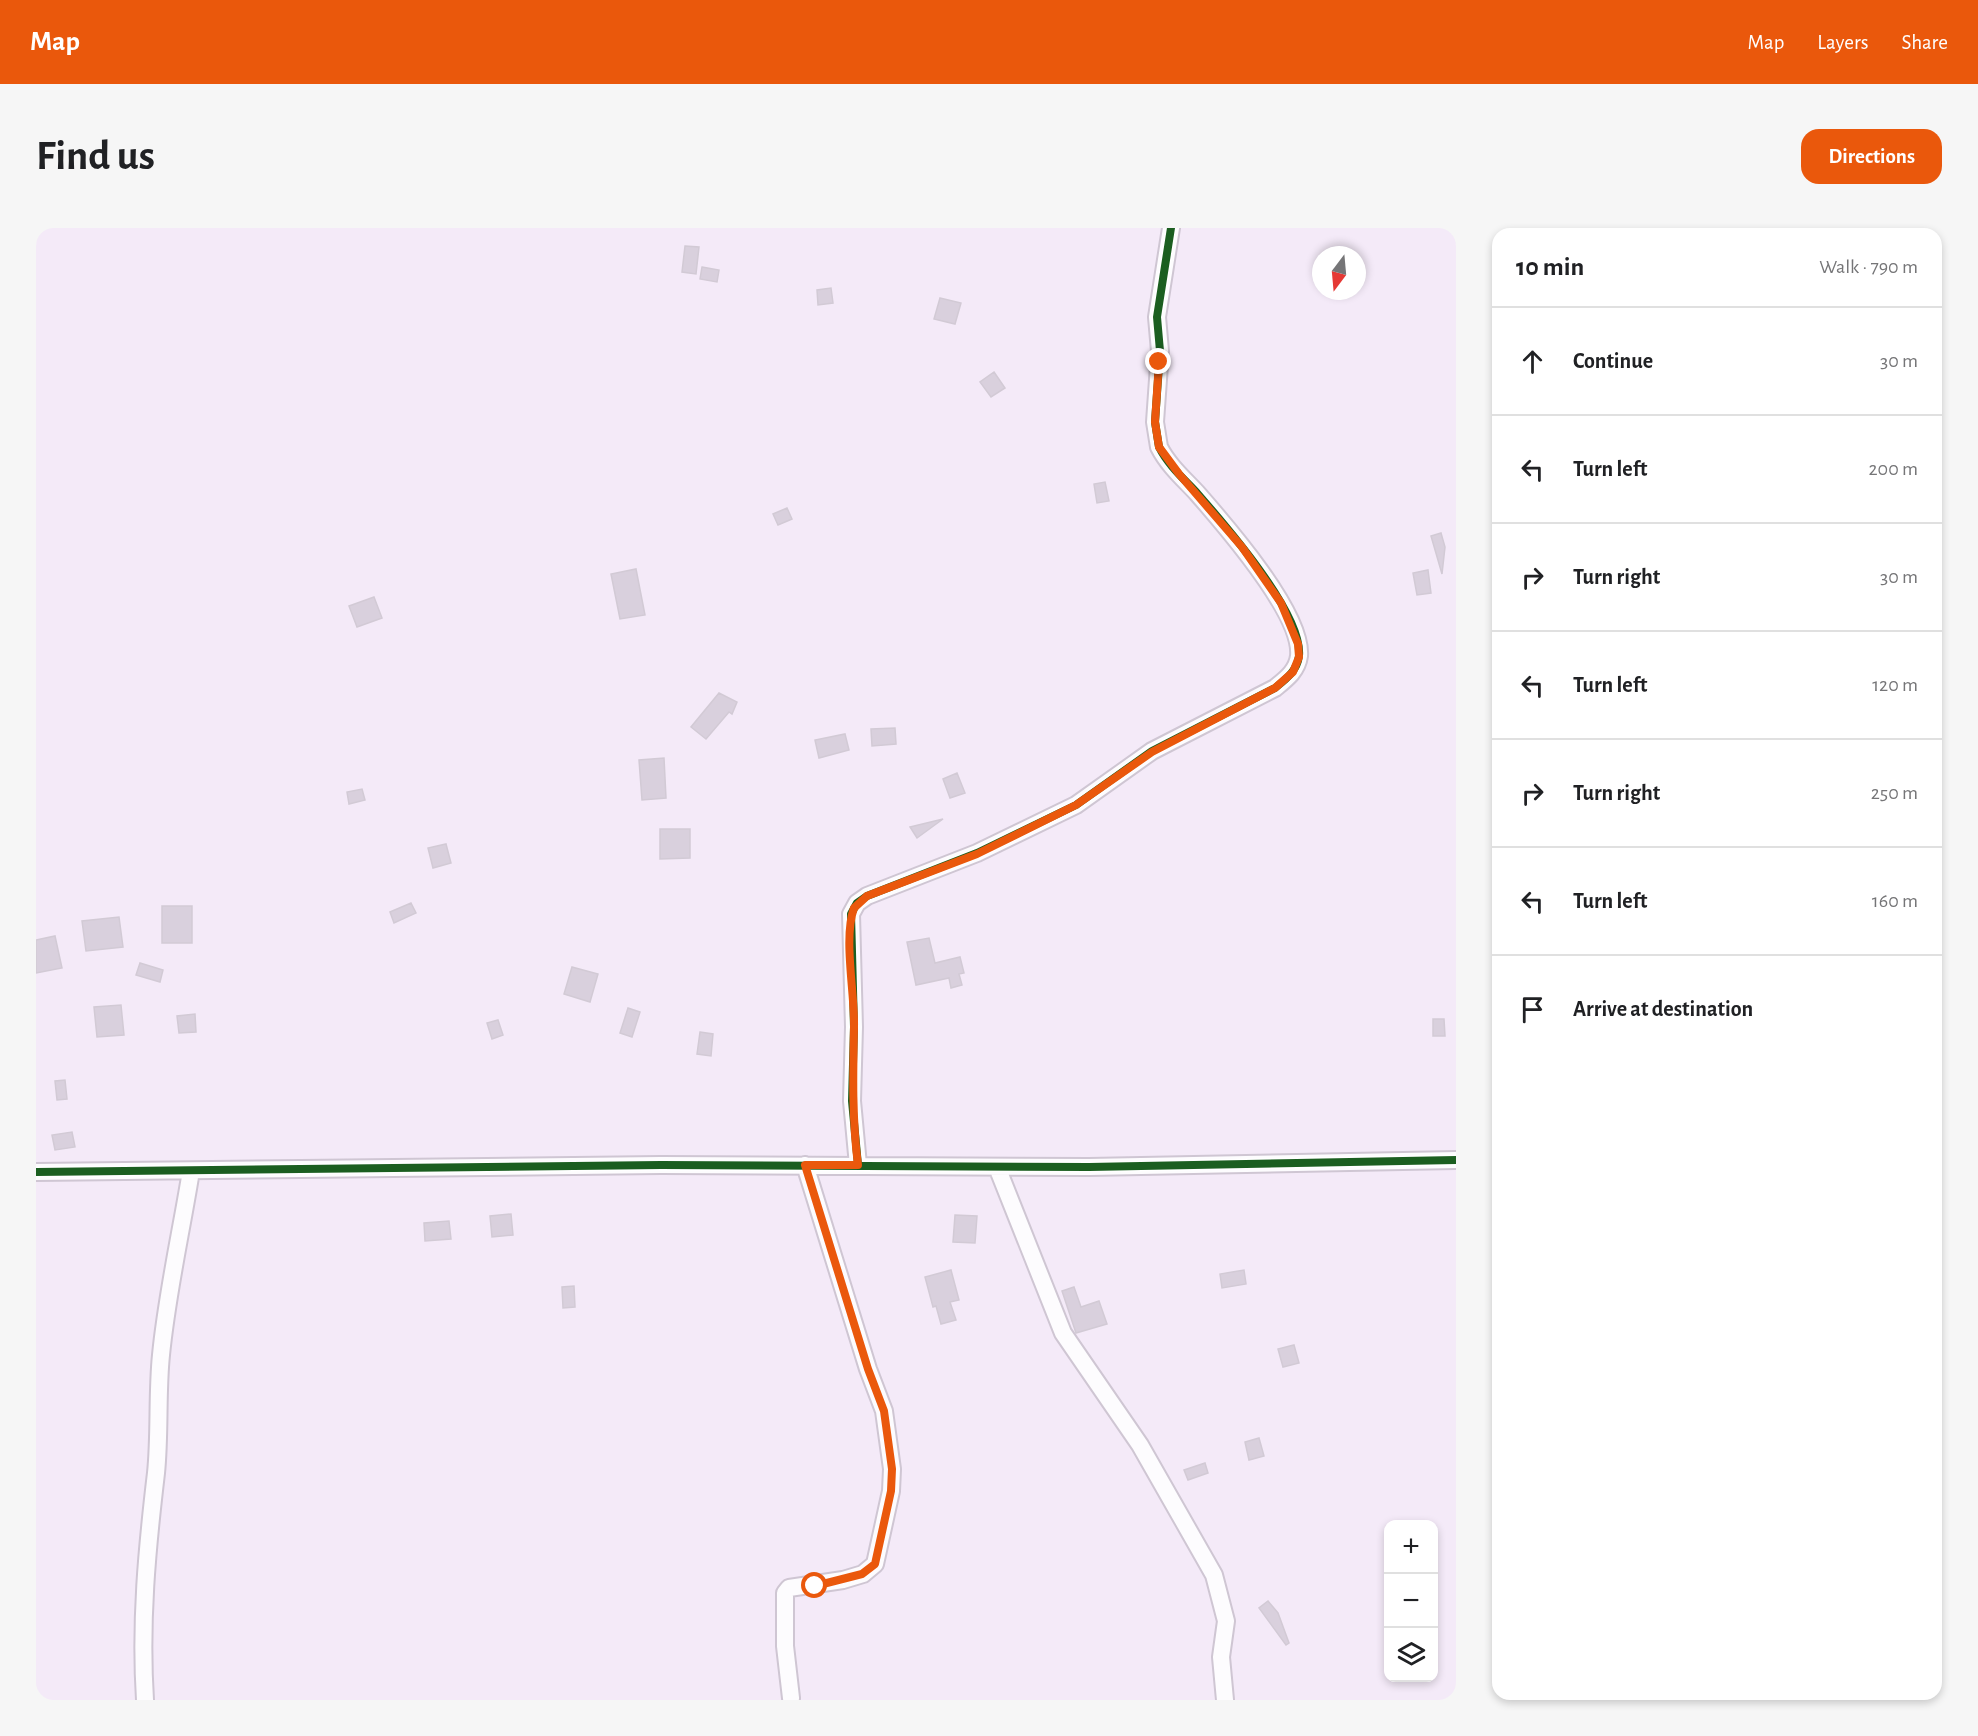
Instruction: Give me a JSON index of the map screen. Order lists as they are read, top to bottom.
{
  "north": "bottom",
  "page": {
    "header": "Map",
    "nav": ["Map", "Layers", "Share"],
    "buttons": "Directions",
    "title": "Find us",
    "heading": ["10 min", "Walk · 790 m"],
    "list": [
      ["Continue", "30 m"],
      ["Turn left", "200 m"],
      ["Turn right", "30 m"],
      ["Turn left", "120 m"],
      ["Turn right", "250 m"],
      ["Turn left", "160 m"],
      "Arrive at destination"
    ],
    "map_buttons": ["+", "−"]
  }
}
